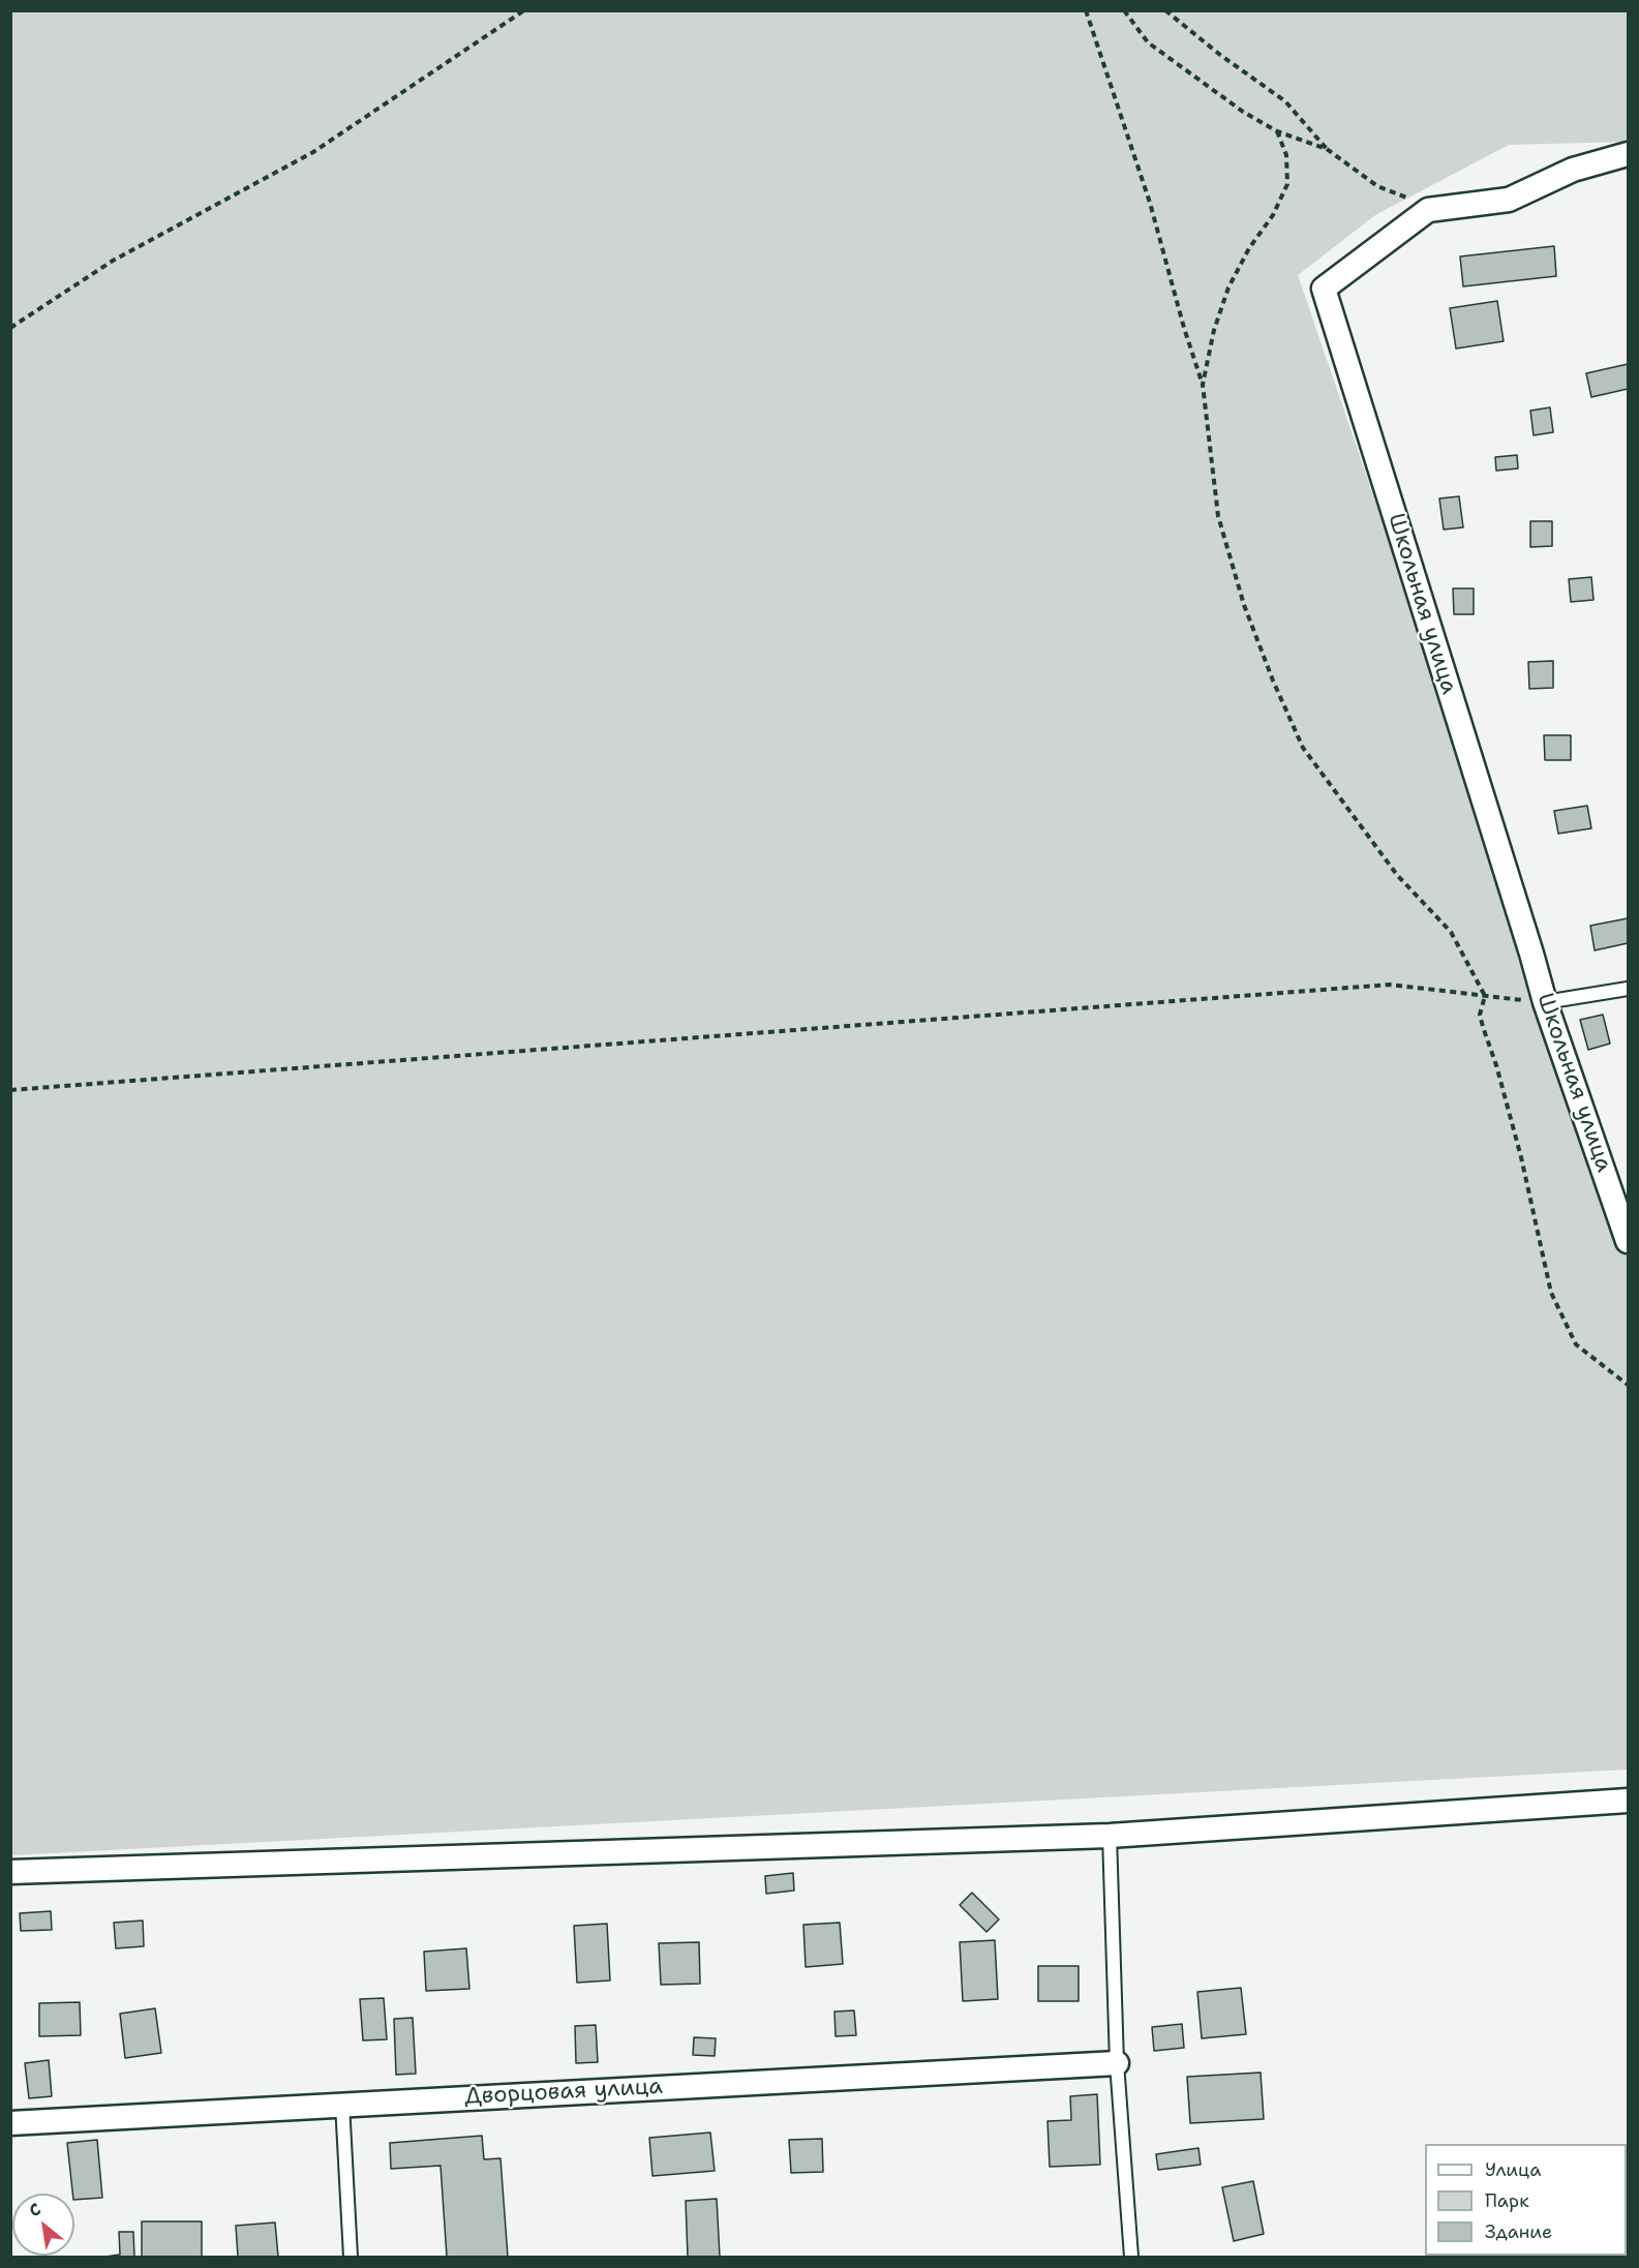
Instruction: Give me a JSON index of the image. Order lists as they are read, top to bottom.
{
  "streets": {
    "street": ["Школьная улица", "Дворцовая улица"]
  },
  "legend": ["Улица", "Парк", "Здание"],
  "north": "top left"
}
